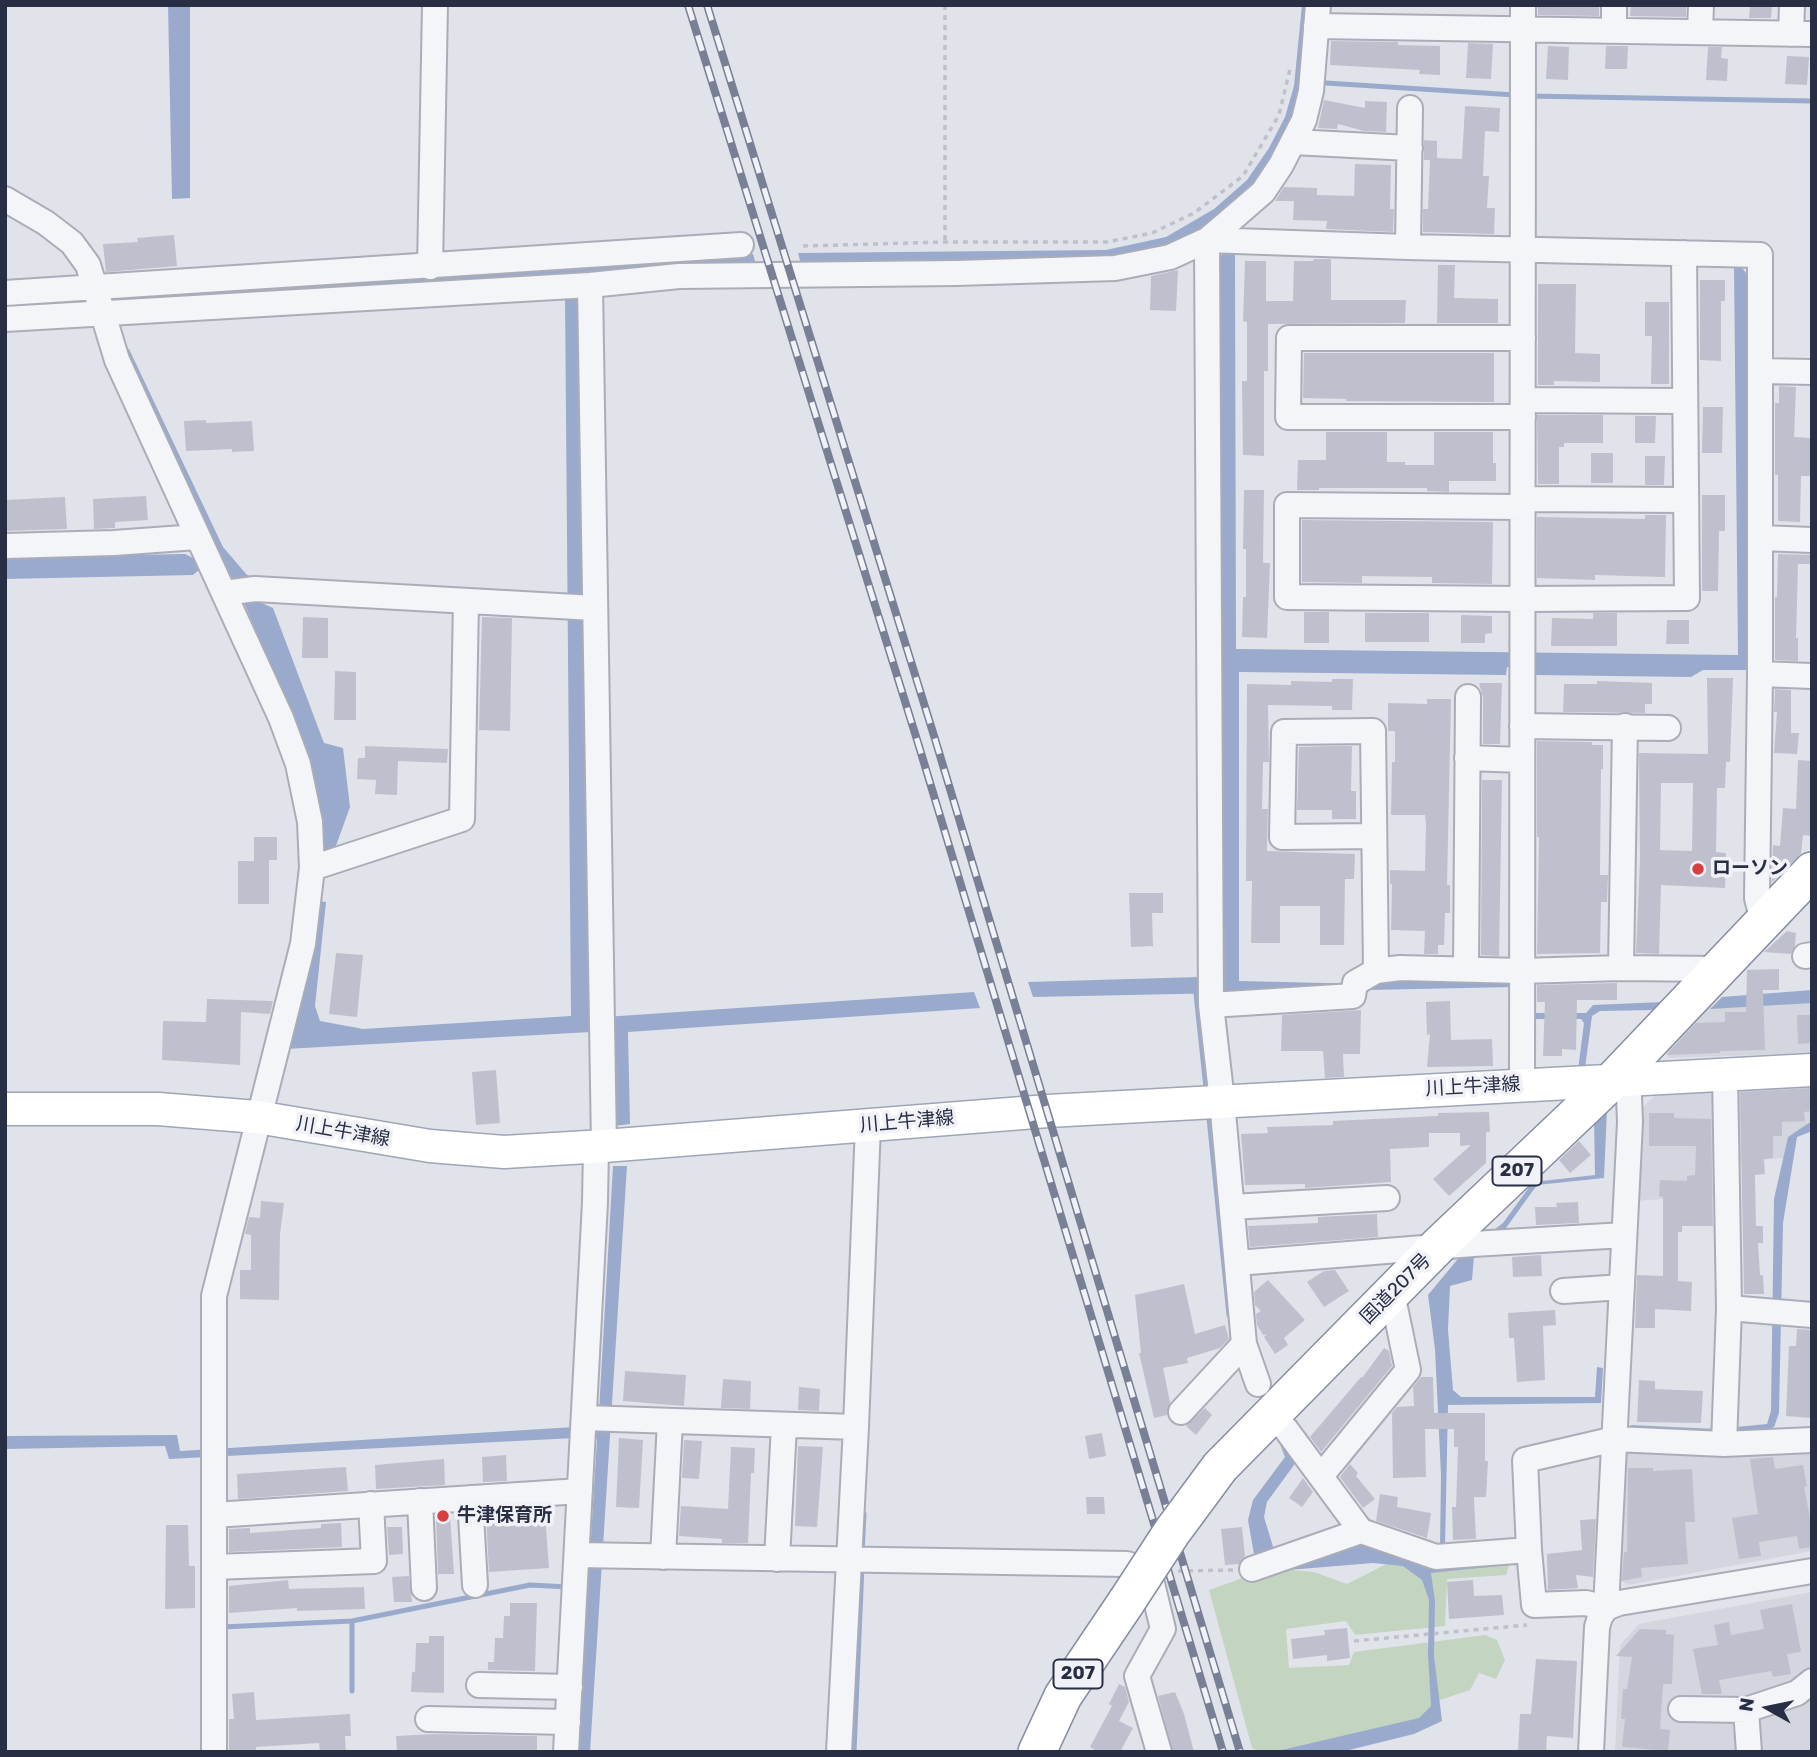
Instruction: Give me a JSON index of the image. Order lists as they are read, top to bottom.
{
  "streets": {
    "highway": ["207", "国道207号"],
    "main road": ["川上牛津線"]
  },
  "crossings": [
    ["川上牛津線", "国道207号"]
  ],
  "places": ["ローソン", "牛津保育所"],
  "north": "left"
}
